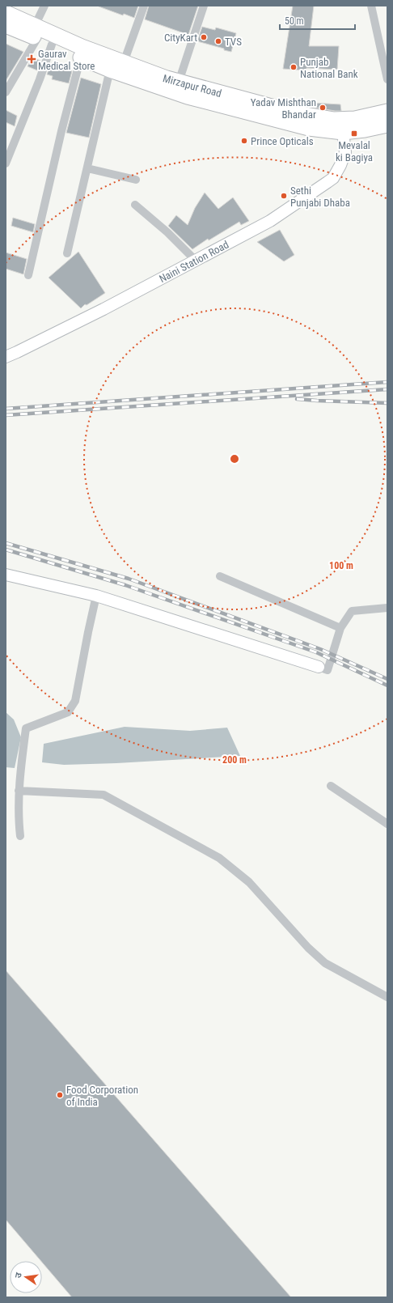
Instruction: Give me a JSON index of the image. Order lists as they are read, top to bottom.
{
  "streets": {
    "highway": ["Mirzapur Road"],
    "street": ["Naini Station Road"]
  },
  "crossings": [
    ["Mirzapur Road", "Naini Station Road"]
  ],
  "places": {
    "other": [
      "CityKart",
      "TVS",
      "Punjab National Bank",
      "Yadav Mishthan Bhandar",
      "Prince Opticals",
      "Sethi Punjabi Dhaba",
      "Food Corporation of India"
    ],
    "health": ["Gaurav Medical Store"],
    "transit": ["Mevalal ki Bagiya"]
  },
  "scale_bar": "50 m",
  "north": "left",
  "rings": ["100 m", "200 m"]
}
